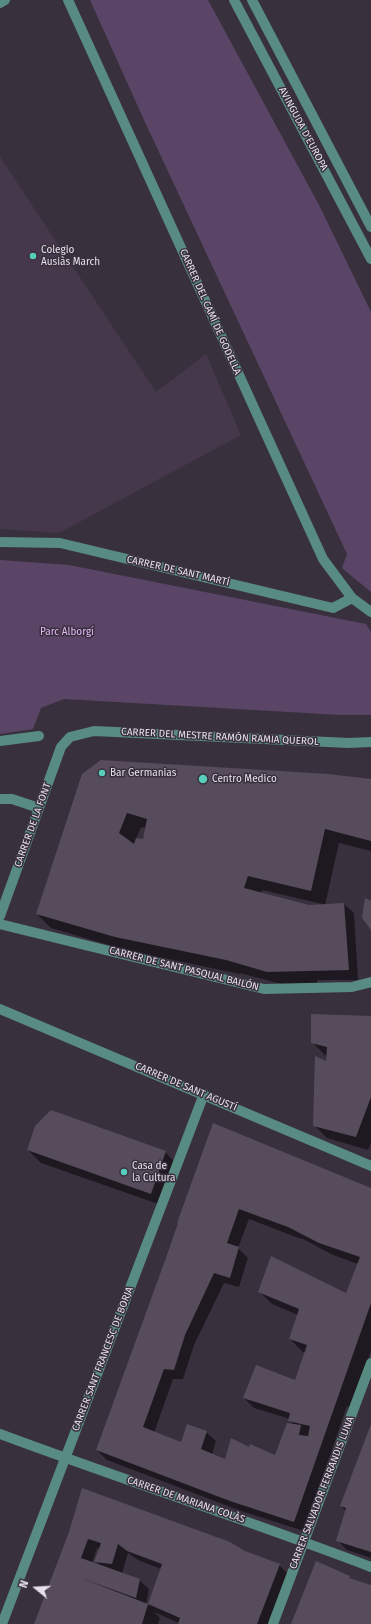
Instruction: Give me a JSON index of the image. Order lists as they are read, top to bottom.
{
  "streets": {
    "street": [
      "AVINGUDA D'EUROPA",
      "CARRER DEL CAMÍ DE GODELLA",
      "CARRER DE SANT MARTÍ",
      "CARRER DEL MESTRE RAMÓN RAMIA QUEROL",
      "CARRER DE LA FONT",
      "CARRER DE SANT PASQUAL BAILÓN",
      "CARRER DE SANT AGUSTÍ",
      "CARRER SANT FRANCESC DE BORJA",
      "CARRER SALVADOR FERRANDIS LUNA",
      "CARRER DE MARIANA COLÀS"
    ]
  },
  "crossings": [
    ["CARRER DEL CAMÍ DE GODELLA", "CARRER DE SANT MARTÍ"],
    ["CARRER DEL MESTRE RAMÓN RAMIA QUEROL", "CARRER DE LA FONT"],
    ["CARRER DE SANT AGUSTÍ", "CARRER SANT FRANCESC DE BORJA"],
    ["CARRER SANT FRANCESC DE BORJA", "CARRER DE MARIANA COLÀS"],
    ["CARRER SALVADOR FERRANDIS LUNA", "CARRER DE MARIANA COLÀS"]
  ],
  "parks": ["Parc Alborgí"],
  "places": [
    "Colegio Ausiàs March",
    "Bar Germanias",
    "Centro Medico",
    "Casa de la Cultura"
  ],
  "north": "left"
}
